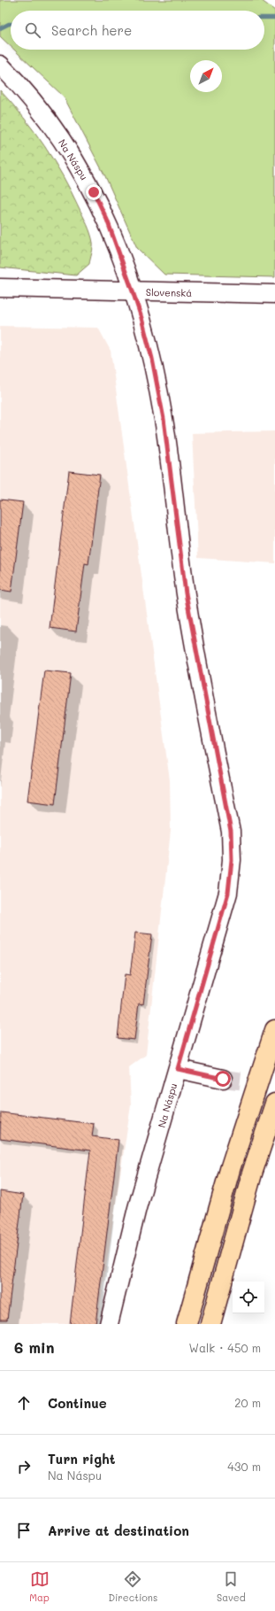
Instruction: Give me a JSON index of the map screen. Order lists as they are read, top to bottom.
{
  "streets": {
    "street": ["Na Náspu", "Slovenská"]
  },
  "crossings": [
    ["Na Náspu", "Slovenská"]
  ],
  "north": "top right",
  "page": {
    "search": "Search here",
    "heading": ["6 min", "Walk · 450 m"],
    "list": [
      ["Continue", "20 m"],
      ["Turn right", "Na Náspu", "430 m"],
      "Arrive at destination"
    ],
    "nav": ["Map", "Directions", "Saved"]
  }
}
